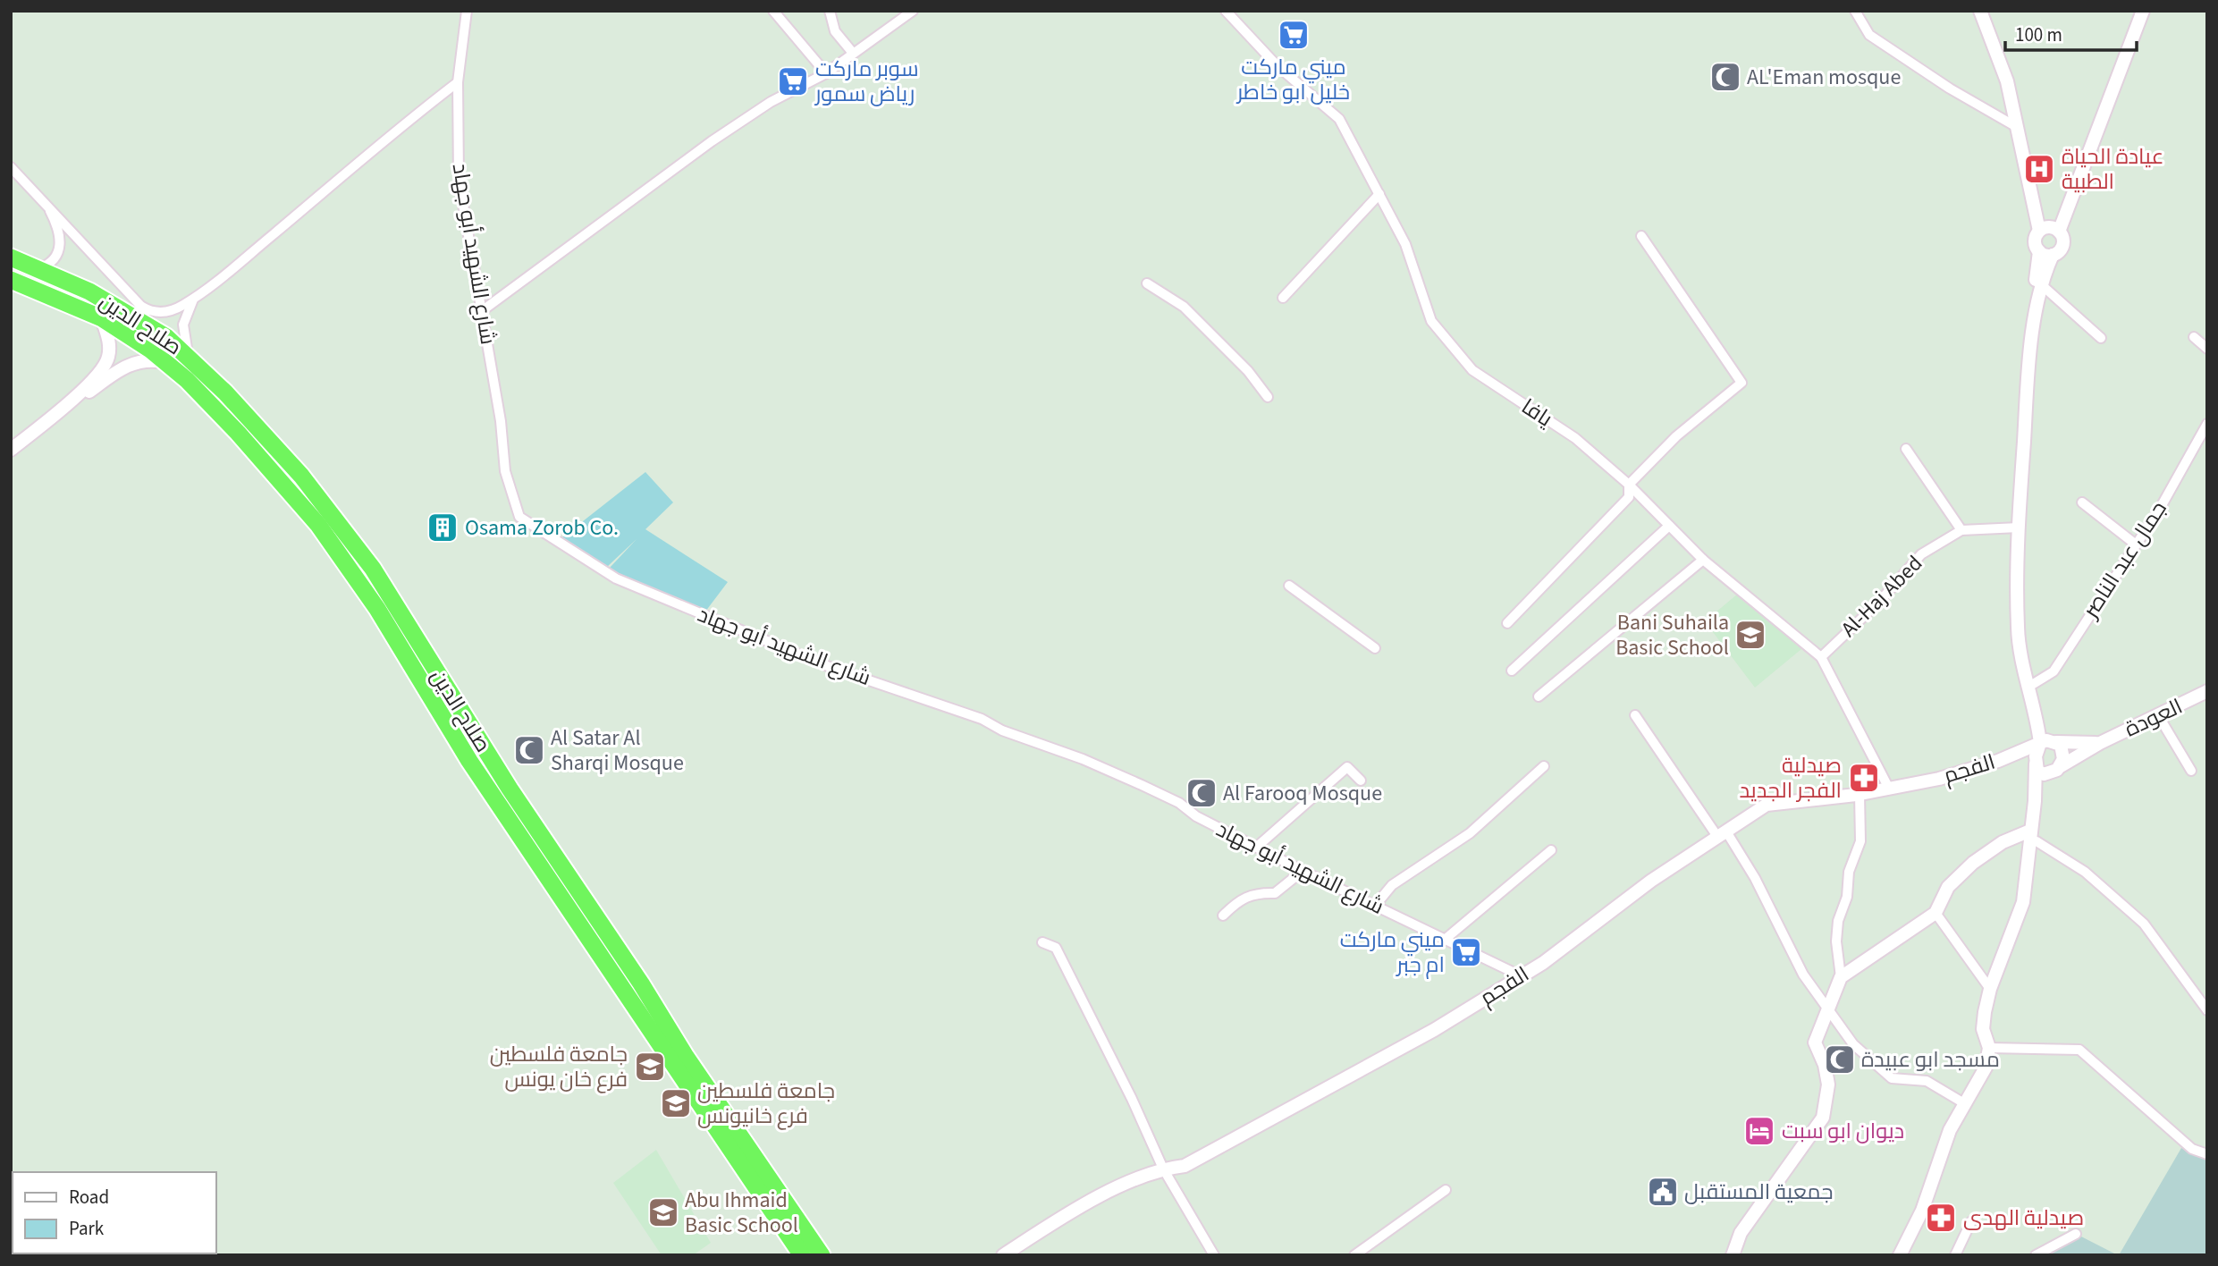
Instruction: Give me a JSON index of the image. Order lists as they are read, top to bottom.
{
  "streets": {
    "highway": ["صلاح الدين"],
    "main road": ["العودة", "الفجم"],
    "street": [
      "شارع الشهيد أبو جهاد",
      "يافا",
      "جمال عبد الناصر",
      "Al-Haj Abed"
    ]
  },
  "crossings": [
    ["شارع الشهيد أبو جهاد", "الفجم"],
    ["يافا", "Al-Haj Abed"],
    ["يافا", "الفجم"],
    ["العودة", "الفجم"]
  ],
  "places": {
    "supermarket": ["ميني ماركت خليل ابو خاطر", "سوبر ماركت رياض سمور", "ميني ماركت ام جبر"],
    "mosque": [
      "AL'Eman mosque",
      "Al Satar Al Sharqi Mosque",
      "Al Farooq Mosque",
      "مسجد ابو عبيدة"
    ],
    "hospital": ["عيادة الحياة الطبية"],
    "building": ["Osama Zorob Co."],
    "school or university": [
      "Bani Suhaila Basic School",
      "جامعة فلسطين فرع خان يونس",
      "جامعة فلسطين فرع خانيونس",
      "Abu Ihmaid Basic School"
    ],
    "pharmacy": ["صيدلية الفجر الجديد", "صيدلية الهدى"],
    "hotel": ["ديوان ابو سبت"],
    "public building": ["جمعية المستقبل"]
  },
  "legend": ["Road", "Park"],
  "scale_bar": "100 m"
}
